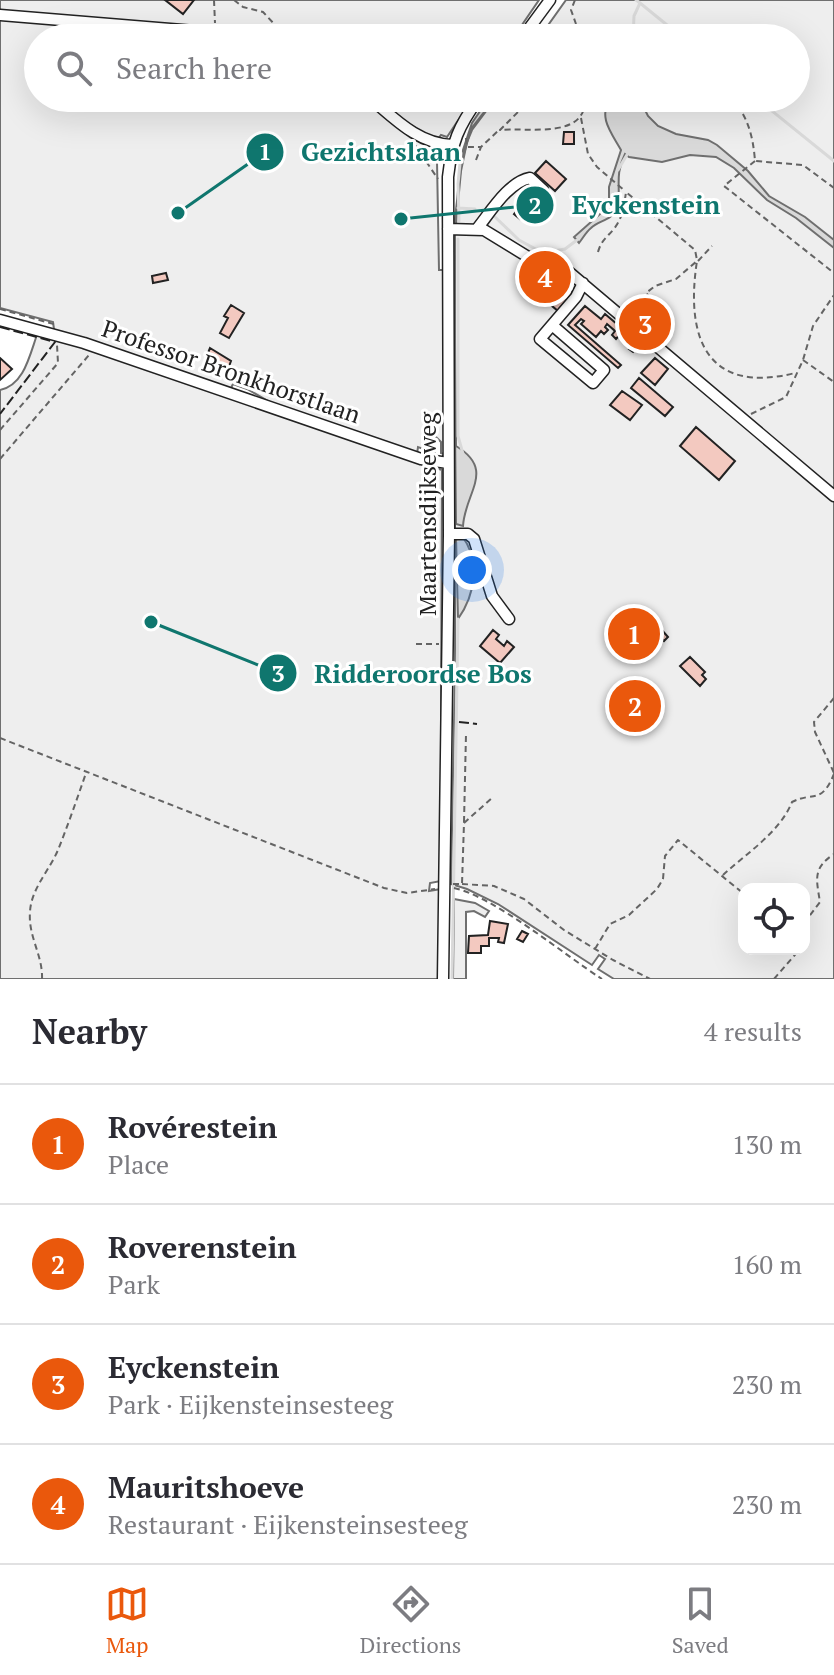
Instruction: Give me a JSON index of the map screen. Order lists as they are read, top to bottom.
{
  "streets": {
    "street": ["Professor Bronkhorstlaan", "Maartensdijkseweg"]
  },
  "crossings": [
    ["Professor Bronkhorstlaan", "Maartensdijkseweg"]
  ],
  "places": ["Gezichtslaan", "Eyckenstein", "Ridderoordse Bos"],
  "page": {
    "search": "Search here",
    "pins": [
      "4",
      "3",
      "1",
      "2"
    ],
    "heading": ["Nearby", "4 results"],
    "list": [
      {
        "mark": "1",
        "name": "Rovérestein",
        "note": "Place",
        "value": "130 m"
      },
      {
        "mark": "2",
        "name": "Roverenstein",
        "note": "Park",
        "value": "160 m"
      },
      {
        "mark": "3",
        "name": "Eyckenstein",
        "note": "Park · Eijkensteinsesteeg",
        "value": "230 m"
      },
      {
        "mark": "4",
        "name": "Mauritshoeve",
        "note": "Restaurant · Eijkensteinsesteeg",
        "value": "230 m"
      }
    ],
    "nav": ["Map", "Directions", "Saved"]
  }
}
